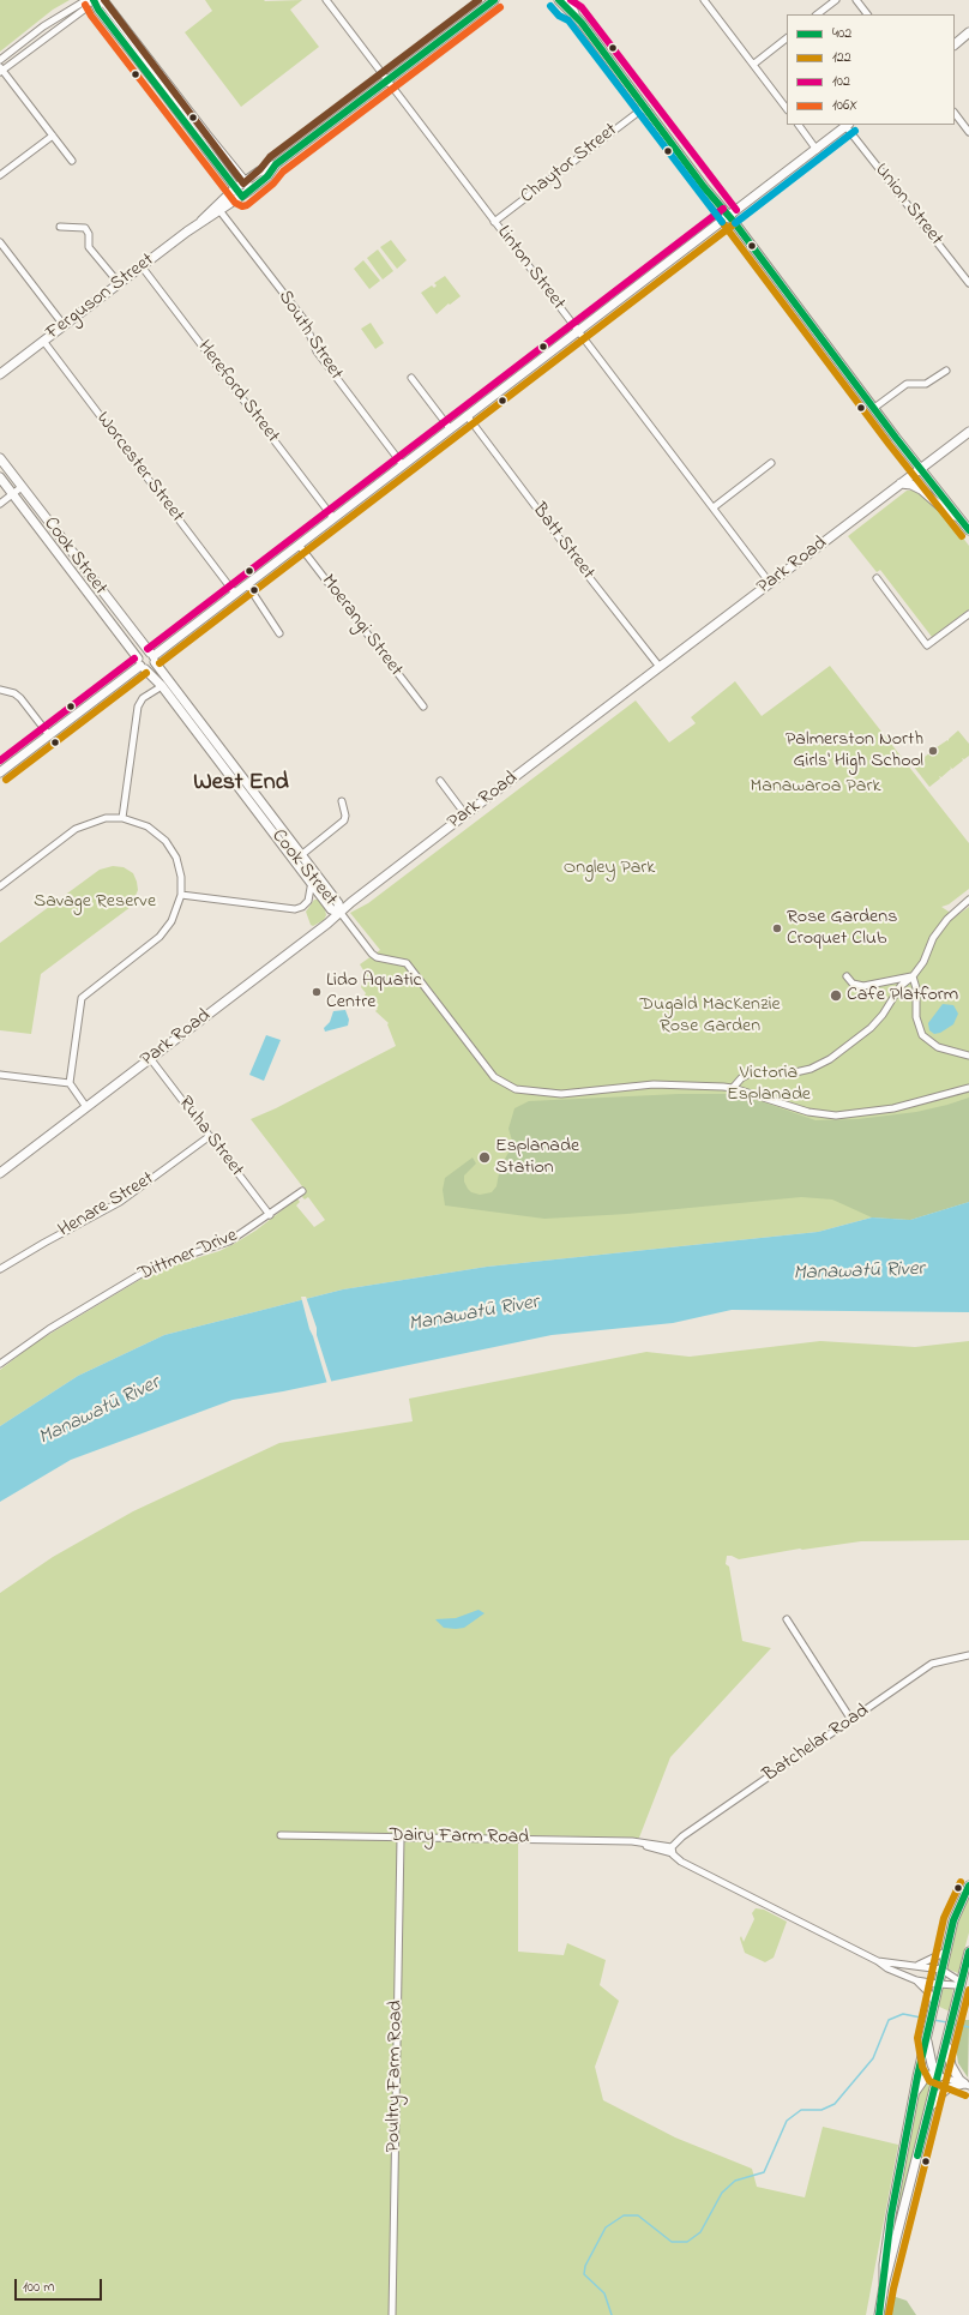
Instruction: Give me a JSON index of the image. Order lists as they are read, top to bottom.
{
  "streets": {
    "main road": ["Ferguson Street", "Cook Street", "Park Road"],
    "street": [
      "Chaytor Street",
      "Union Street",
      "Linton Street",
      "South Street",
      "Hereford Street",
      "Worcester Street",
      "Batt Street",
      "Moerangi Street",
      "Ruha Street",
      "Henare Street",
      "Dittmer Drive",
      "Batchelar Road",
      "Dairy Farm Road",
      "Poultry Farm Road"
    ]
  },
  "crossings": [
    ["Chaytor Street", "Linton Street"],
    ["Linton Street", "Ferguson Street"],
    ["Linton Street", "Park Road"],
    ["Ferguson Street", "South Street"],
    ["Ferguson Street", "Hereford Street"],
    ["Ferguson Street", "Worcester Street"],
    ["Batt Street", "Park Road"],
    ["Cook Street", "Park Road"],
    ["Park Road", "Ruha Street"],
    ["Ruha Street", "Henare Street"],
    ["Ruha Street", "Dittmer Drive"],
    ["Batchelar Road", "Dairy Farm Road"],
    ["Dairy Farm Road", "Poultry Farm Road"]
  ],
  "districts": ["West End"],
  "water": ["Manawatū River"],
  "parks": [
    "Manawaroa Park",
    "Ongley Park",
    "Savage Reserve",
    "Dugald MacKenzie Rose Garden",
    "Victoria Esplanade"
  ],
  "places": [
    "Palmerston North Girls' High School",
    "Rose Gardens Croquet Club",
    "Lido Aquatic Centre",
    "Cafe Platform",
    "Esplanade Station"
  ],
  "lines": [
    "transit line 402",
    "transit line 102",
    "transit line 106X",
    "transit line 122"
  ],
  "legend": [
    "402",
    "122",
    "102",
    "106X"
  ],
  "scale_bar": "100 m"
}
